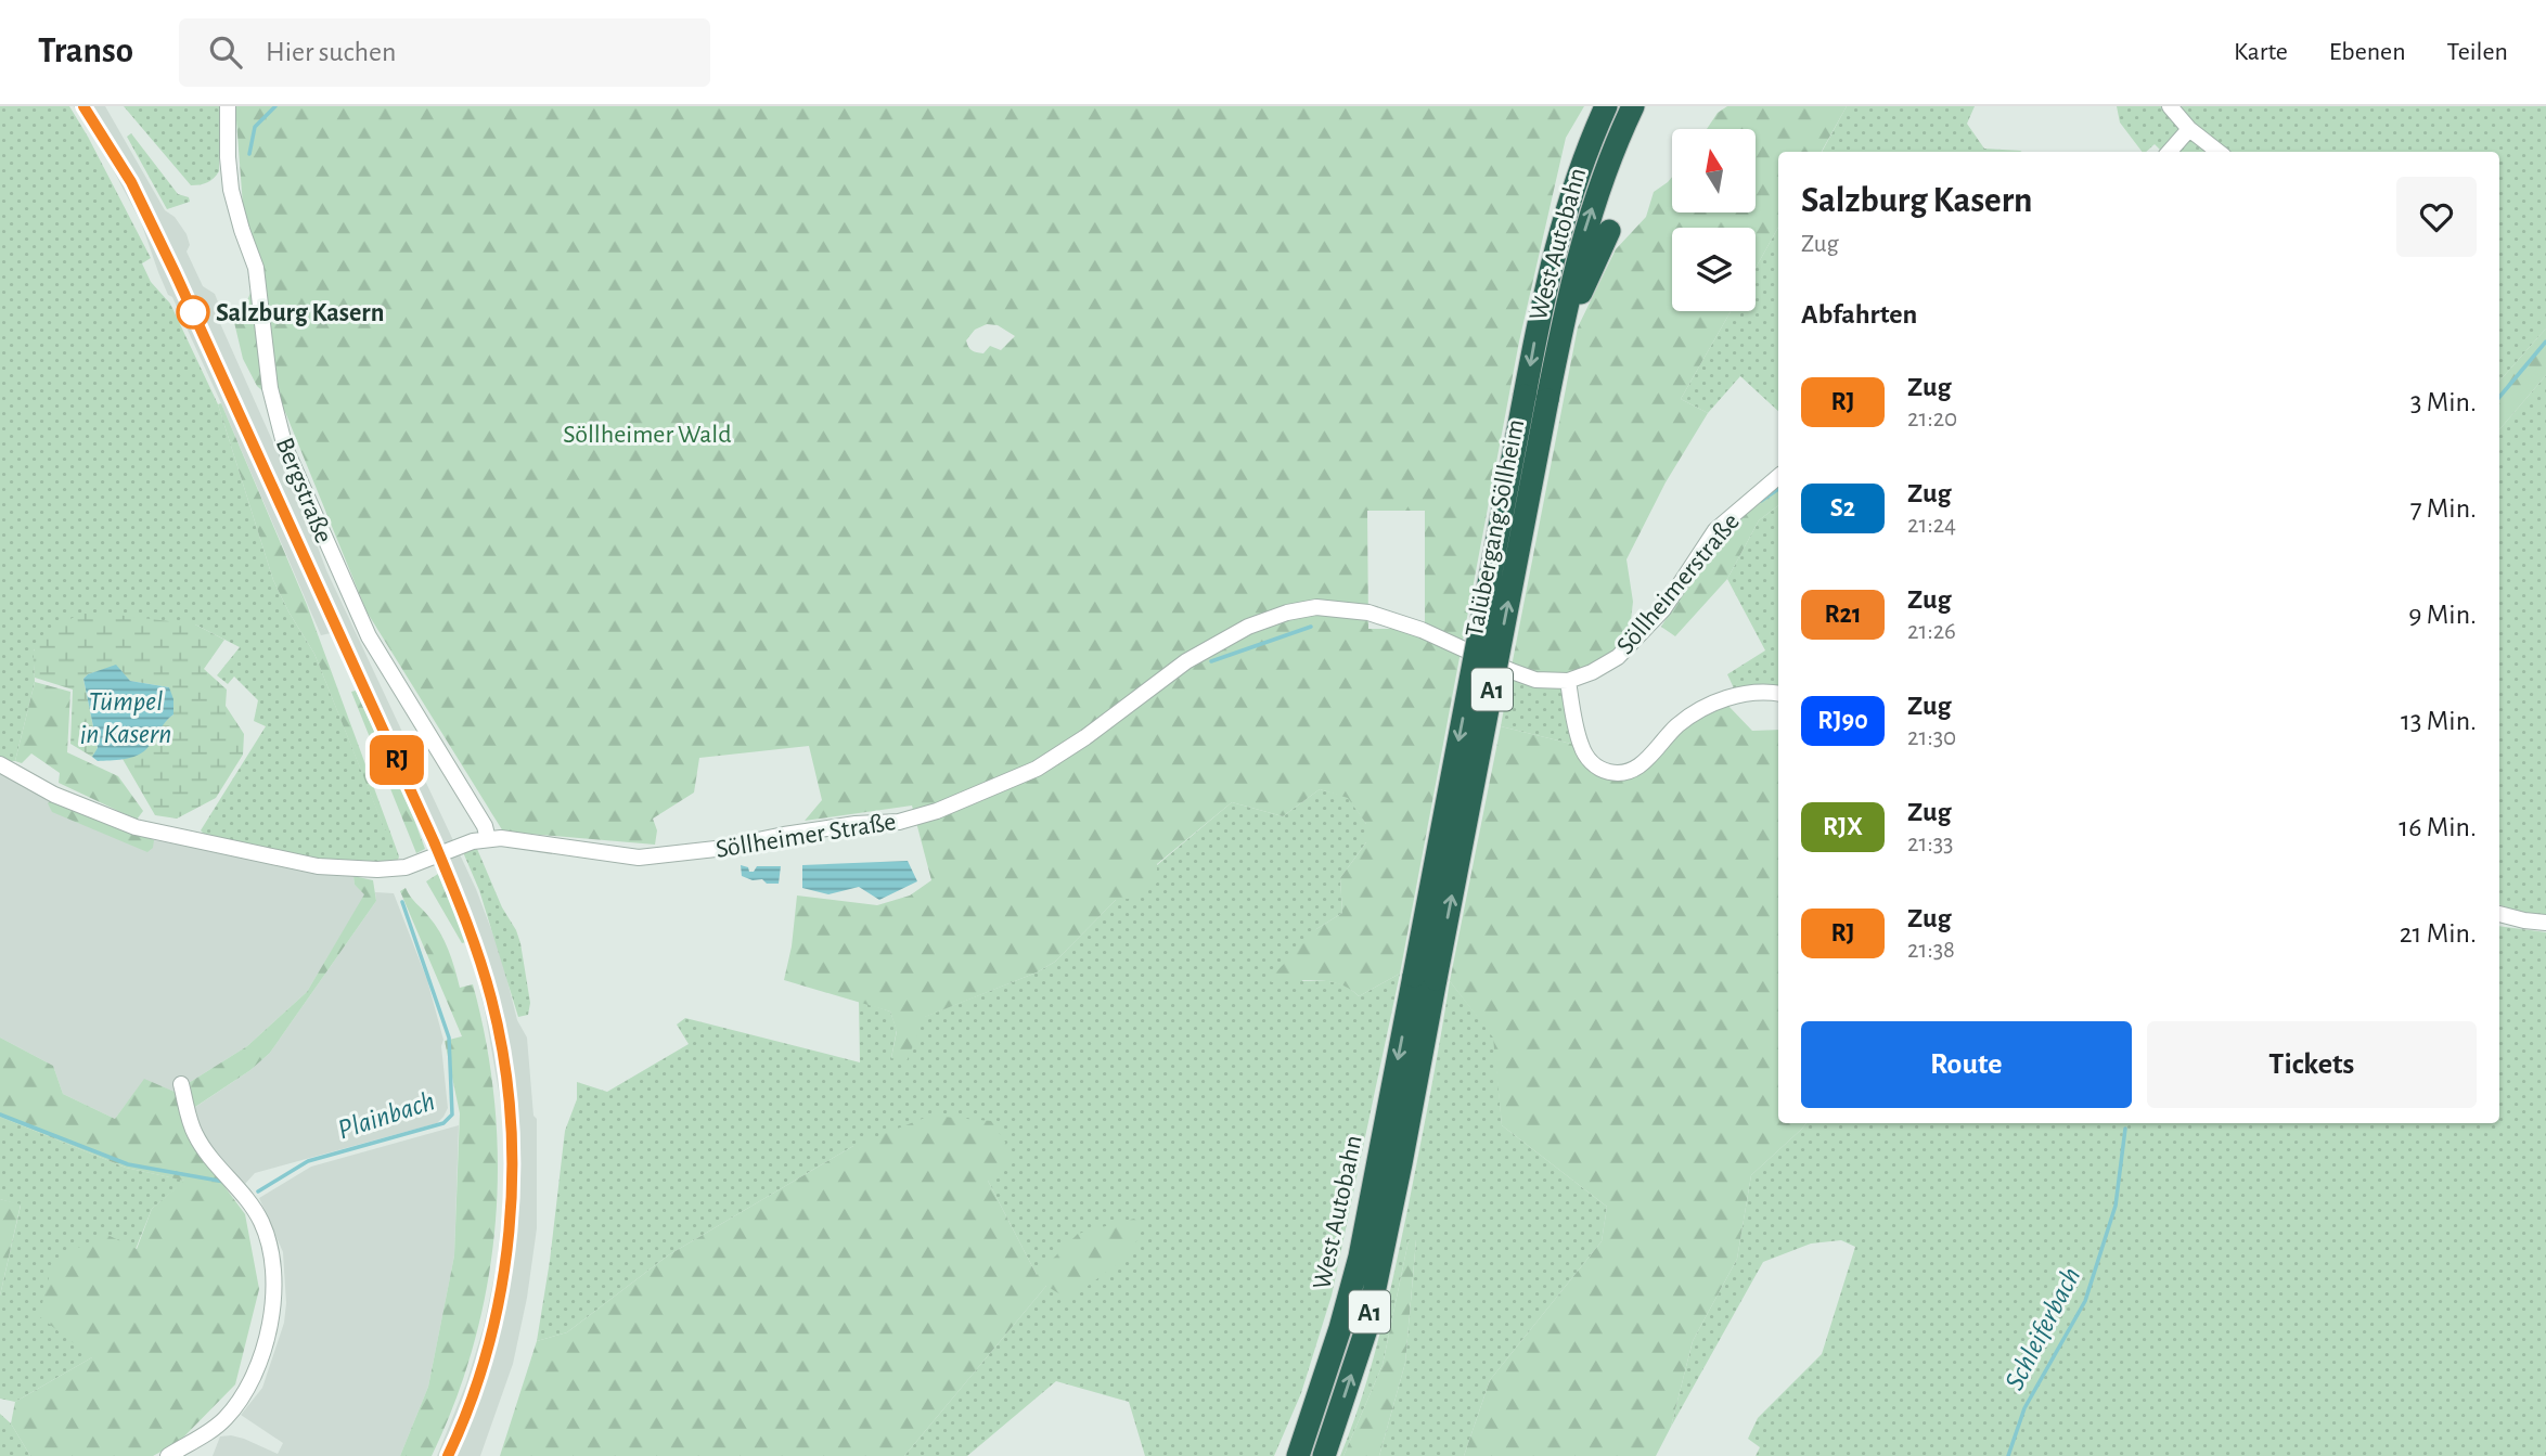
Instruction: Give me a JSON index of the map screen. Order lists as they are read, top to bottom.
{
  "streets": {
    "highway": ["West Autobahn", "Talübergang Söllheim", "A1"],
    "street": ["Bergstraße", "Söllheimerstraße", "Söllheimer Straße"]
  },
  "crossings": [
    ["West Autobahn", "Talübergang Söllheim"],
    ["Bergstraße", "Söllheimer Straße"],
    ["Söllheimerstraße", "Söllheimer Straße"]
  ],
  "water": ["Tümpel in Kasern", "Plainbach", "Schleiferbach"],
  "parks": ["Söllheimer Wald"],
  "places": ["Salzburg Kasern"],
  "north": "top",
  "page": {
    "header": "Transo",
    "search": "Hier suchen",
    "nav": ["Karte", "Ebenen", "Teilen"],
    "on_map": "RJ",
    "heading": [
      ["Salzburg Kasern", "Zug"],
      "Abfahrten"
    ],
    "list": [
      {
        "mark": "RJ",
        "name": "Zug",
        "note": "21:20",
        "value": "3 Min."
      },
      {
        "mark": "S2",
        "name": "Zug",
        "note": "21:24",
        "value": "7 Min."
      },
      {
        "mark": "R21",
        "name": "Zug",
        "note": "21:26",
        "value": "9 Min."
      },
      {
        "mark": "RJ90",
        "name": "Zug",
        "note": "21:30",
        "value": "13 Min."
      },
      {
        "mark": "RJX",
        "name": "Zug",
        "note": "21:33",
        "value": "16 Min."
      },
      {
        "mark": "RJ",
        "name": "Zug",
        "note": "21:38",
        "value": "21 Min."
      }
    ],
    "buttons": ["Route", "Tickets"]
  }
}
